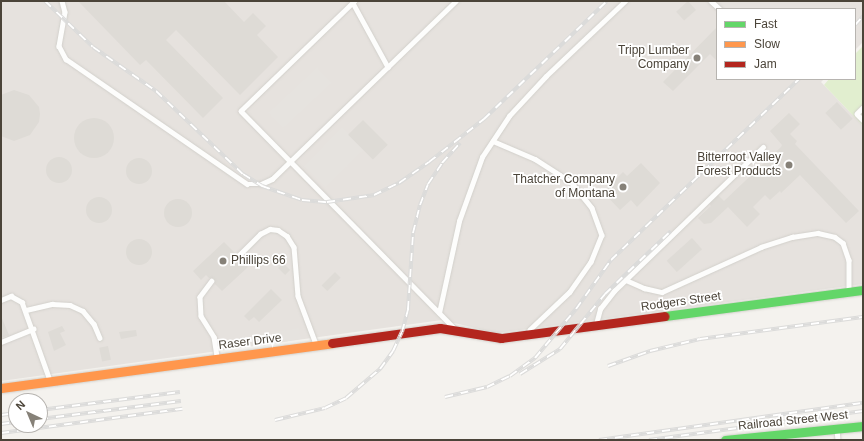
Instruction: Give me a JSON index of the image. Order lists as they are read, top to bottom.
{
  "streets": {
    "street": ["Rodgers Street", "Raser Drive", "Railroad Street West"]
  },
  "crossings": [
    ["Rodgers Street", "Raser Drive"]
  ],
  "places": [
    "Tripp Lumber Company",
    "Bitterroot Valley Forest Products",
    "Thatcher Company of Montana",
    "Phillips 66"
  ],
  "legend": ["Fast", "Slow", "Jam"],
  "north": "top left"
}
